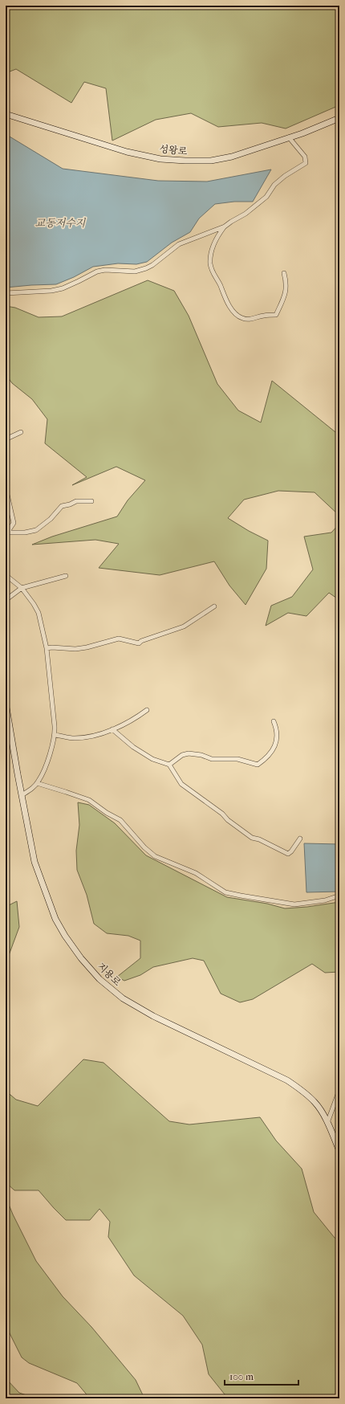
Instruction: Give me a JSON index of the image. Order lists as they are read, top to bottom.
{
  "streets": {
    "street": ["성왕로", "지용로"]
  },
  "water": ["교동저수지"],
  "scale_bar": "100 m"
}
